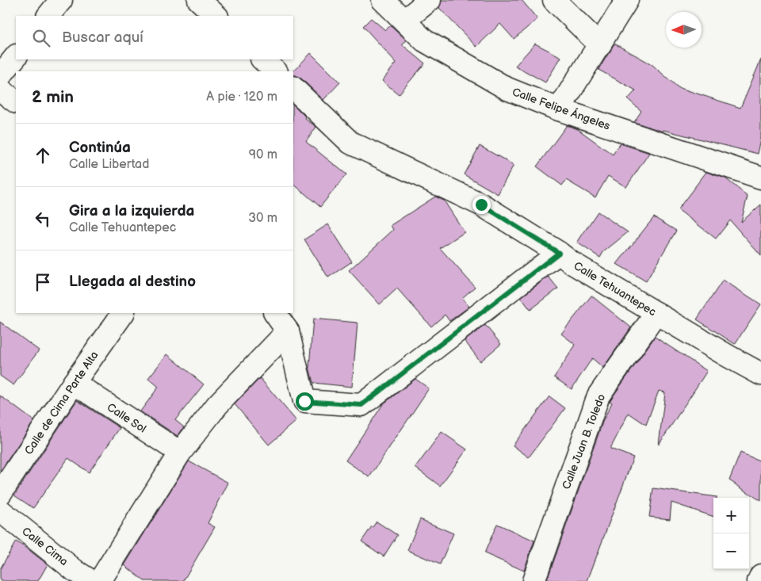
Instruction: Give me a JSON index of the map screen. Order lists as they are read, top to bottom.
{
  "streets": {
    "street": [
      "Calle Felipe Ángeles",
      "Calle Tehuantepec",
      "Calle de Cima Parte Alta",
      "Calle Sol",
      "Calle Juan B. Toledo",
      "Calle Cima"
    ]
  },
  "crossings": [
    ["Calle Tehuantepec", "Calle Juan B. Toledo"],
    ["Calle de Cima Parte Alta", "Calle Sol"]
  ],
  "north": "left",
  "page": {
    "search": "Buscar aquí",
    "heading": ["2 min", "A pie · 120 m"],
    "list": [
      ["Continúa", "Calle Libertad", "90 m"],
      ["Gira a la izquierda", "Calle Tehuantepec", "30 m"],
      "Llegada al destino"
    ],
    "map_buttons": ["+", "−"]
  }
}
